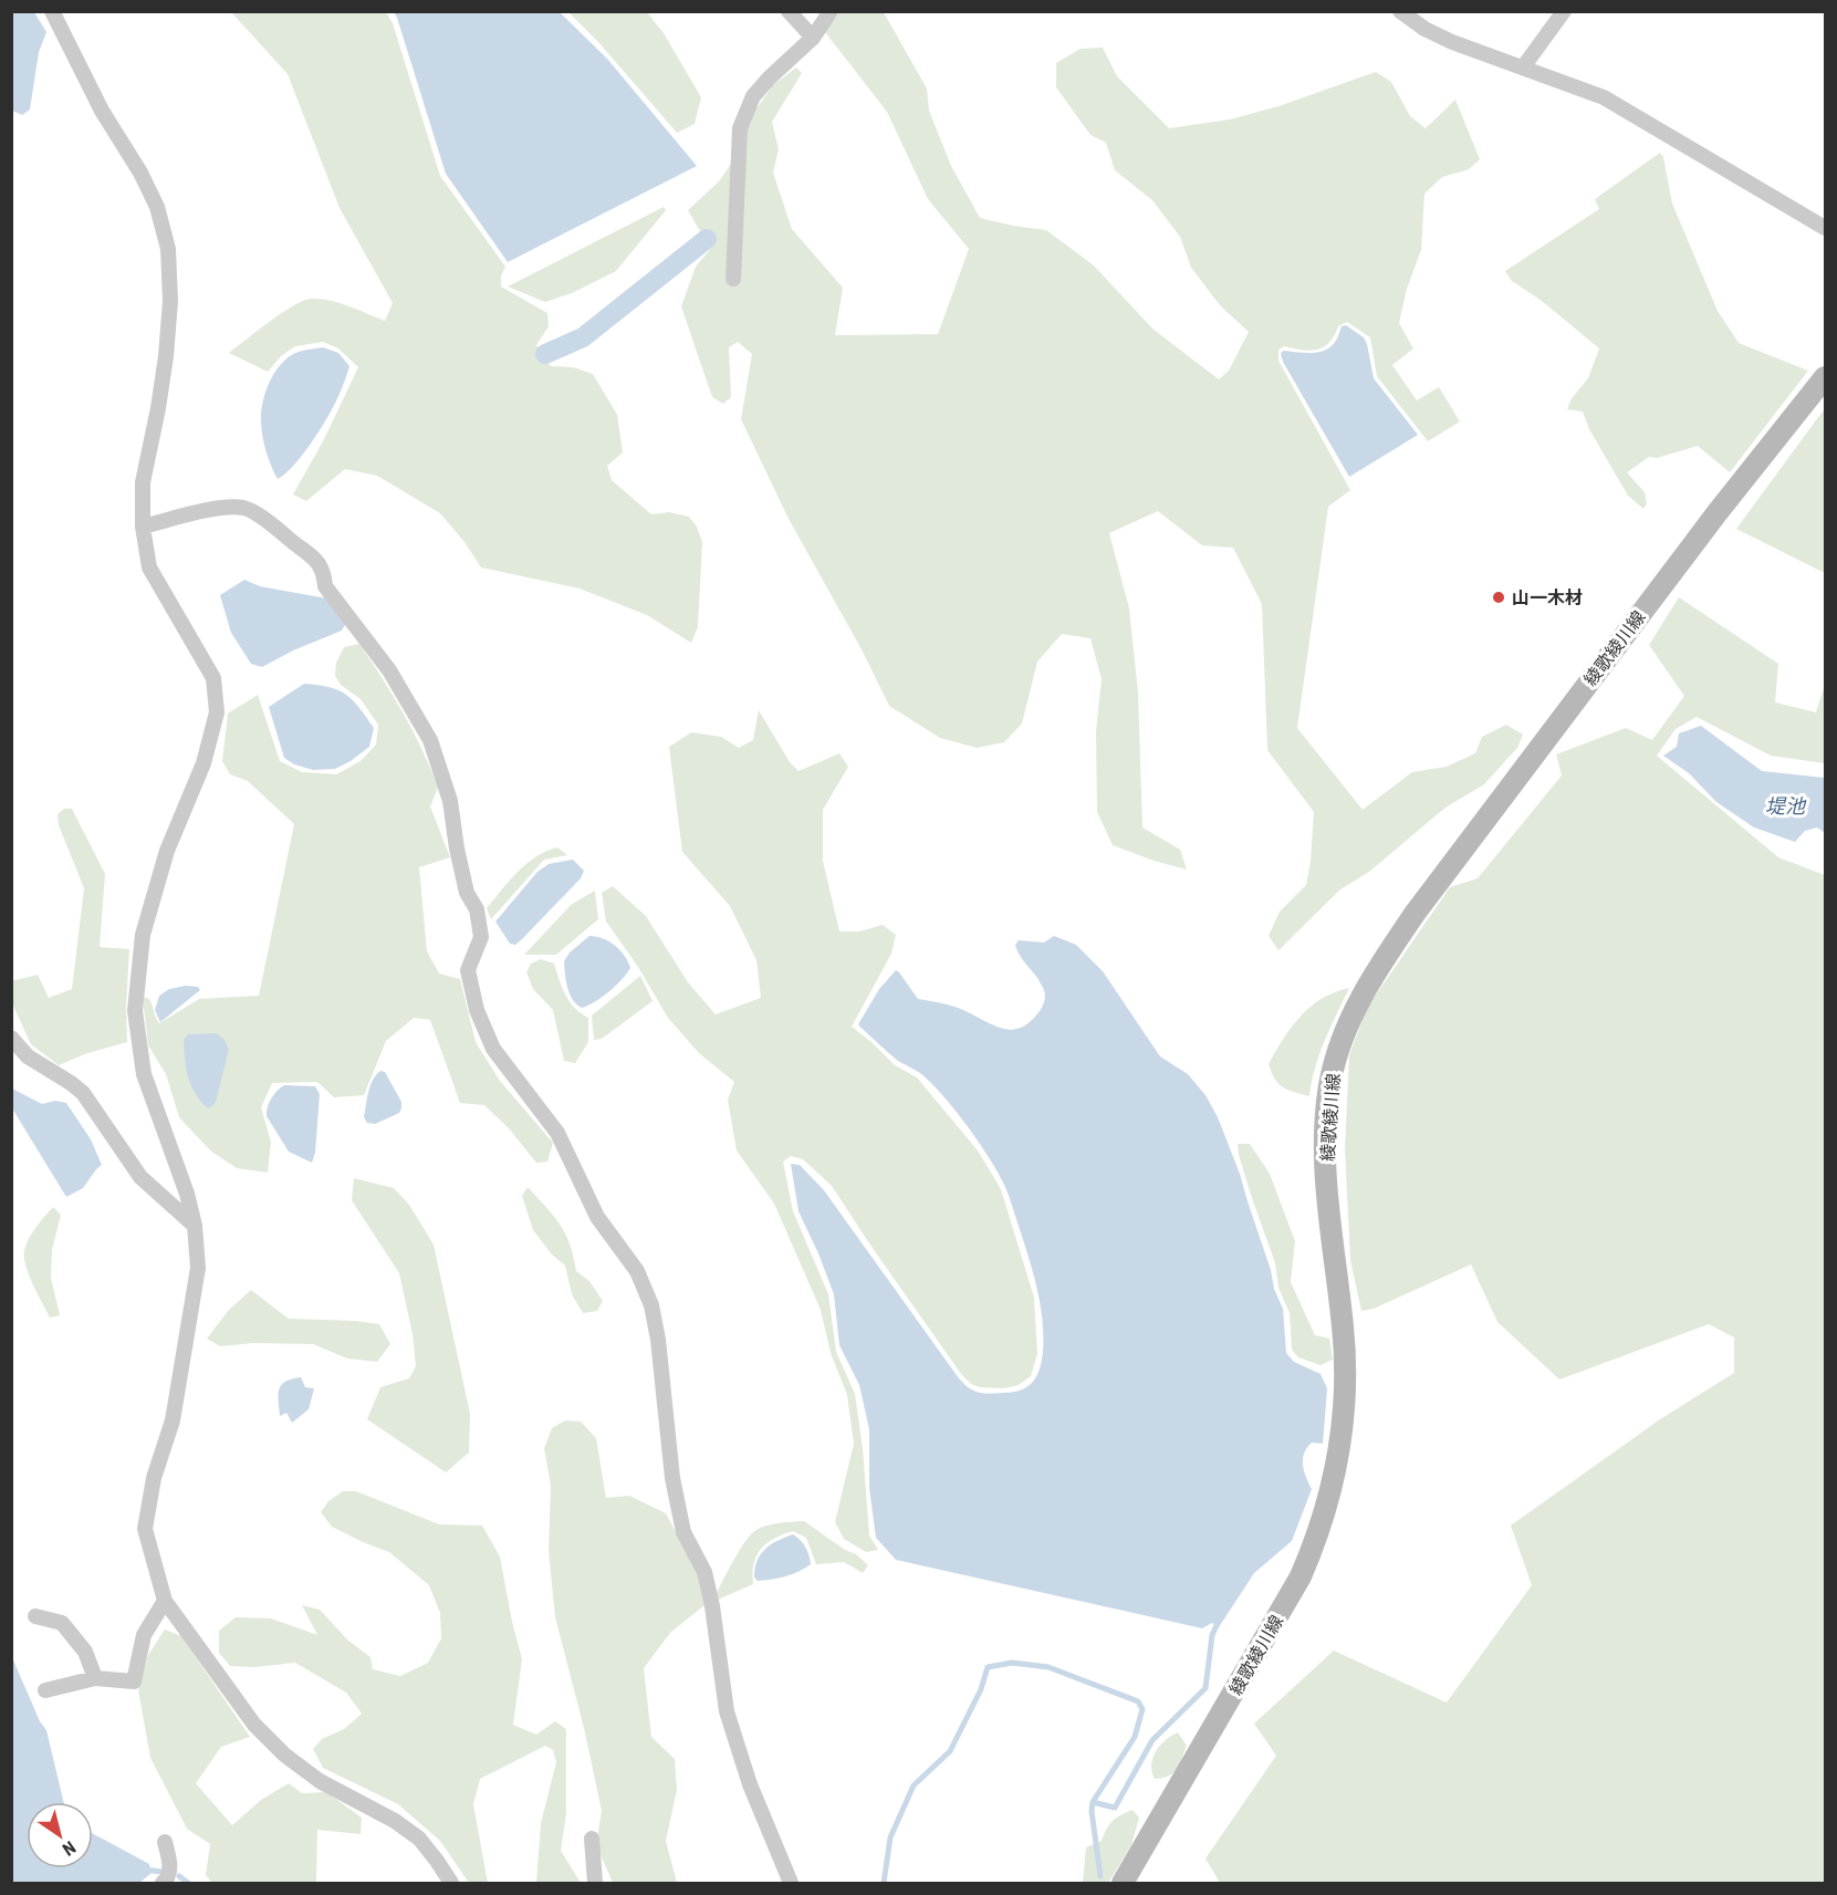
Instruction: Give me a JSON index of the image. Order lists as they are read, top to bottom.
{
  "streets": {
    "main road": ["綾歌綾川線"]
  },
  "water": ["堤池"],
  "places": ["山一木材"],
  "north": "bottom right"
}
